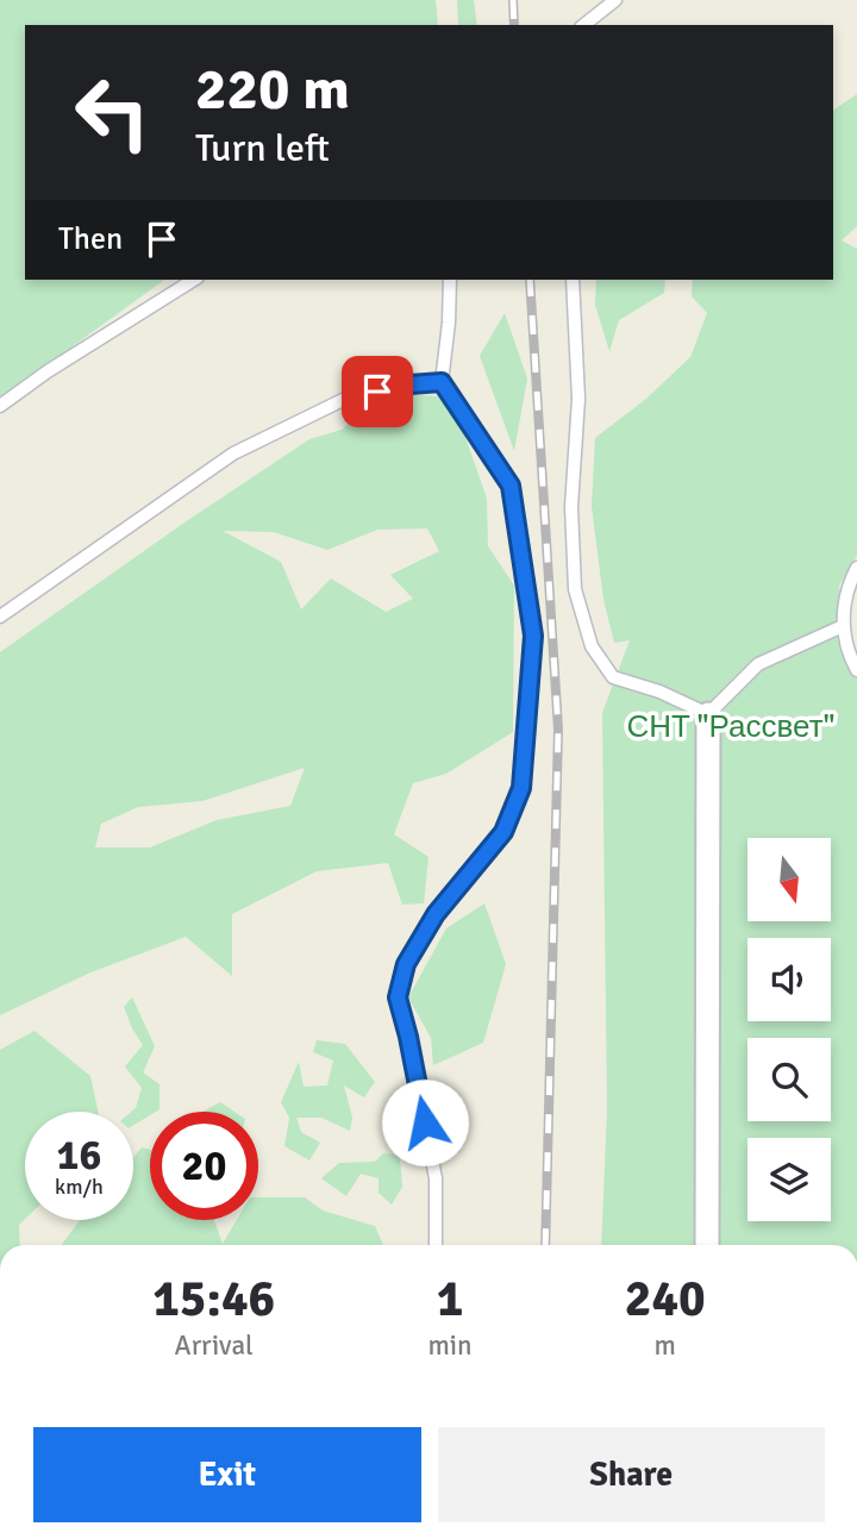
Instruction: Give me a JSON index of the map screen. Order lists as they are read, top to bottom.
{
  "parks": ["СНТ \"Рассвет\""],
  "north": "bottom",
  "page": {
    "turn": ["220 m", "Turn left"],
    "then": "Then",
    "speed": "16 km/h",
    "limit": "20",
    "eta": [
      "15:46",
      "Arrival",
      "1",
      "min",
      "240",
      "m"
    ],
    "buttons": ["Exit", "Share"]
  }
}
